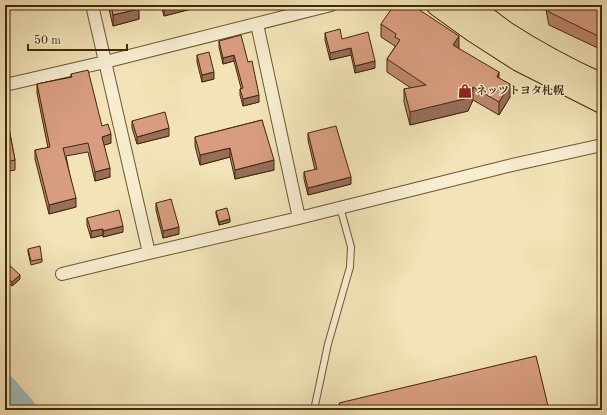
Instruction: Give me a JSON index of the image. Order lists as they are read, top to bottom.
{
  "places": {
    "shop": ["ネッツトヨタ札幌"]
  },
  "scale_bar": "50 m"
}
